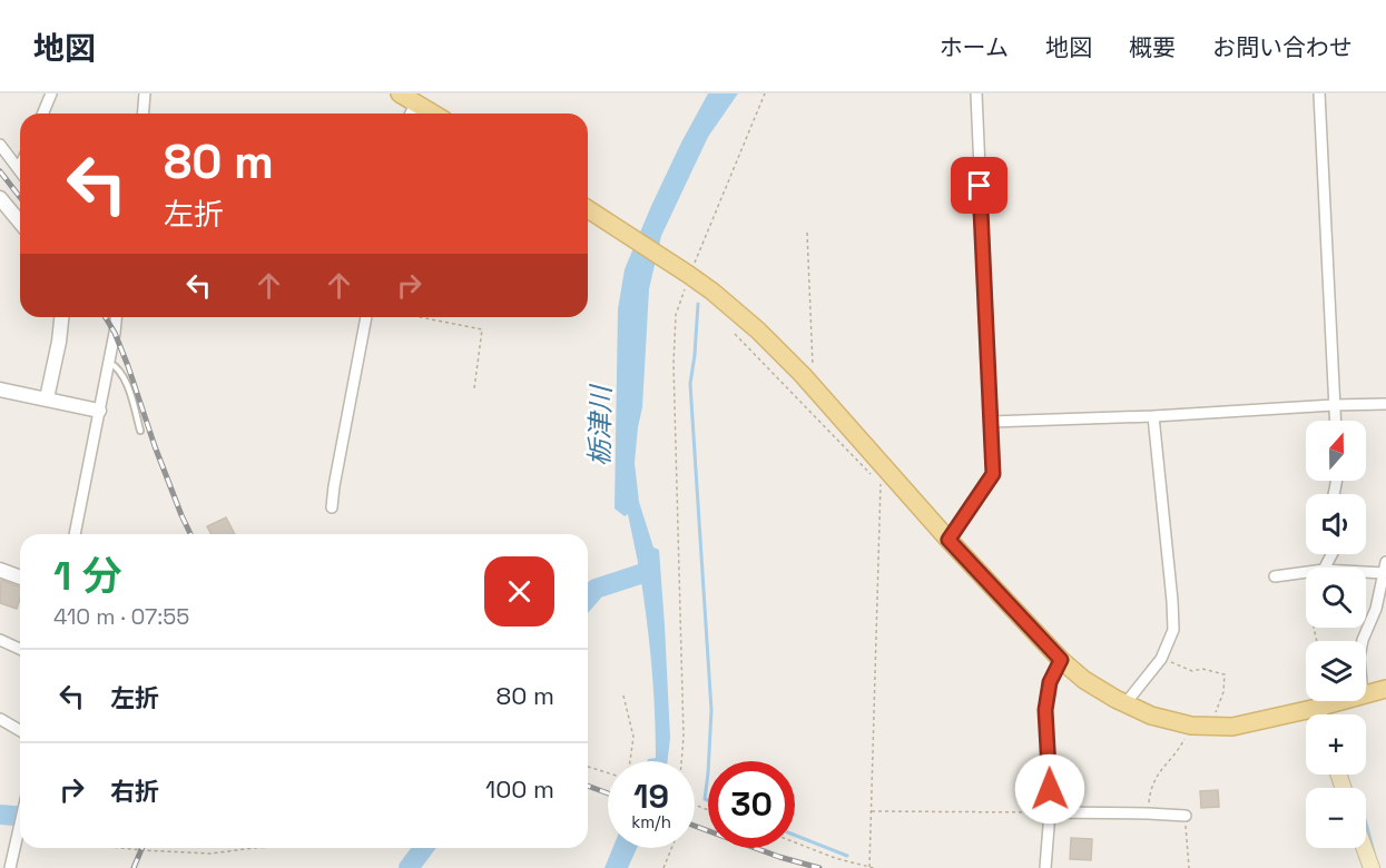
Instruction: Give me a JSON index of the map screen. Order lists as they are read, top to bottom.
{
  "water": ["栃津川"],
  "north": "top",
  "page": {
    "header": "地図",
    "nav": [
      "ホーム",
      "地図",
      "概要",
      "お問い合わせ"
    ],
    "turn": ["80 m", "左折"],
    "map_buttons": ["+", "−"],
    "heading": ["1 分", "410 m · 07:55"],
    "list": [
      {
        "name": "左折",
        "value": "80 m"
      },
      {
        "name": "右折",
        "value": "100 m"
      }
    ],
    "speed": "19 km/h",
    "limit": "30"
  }
}
